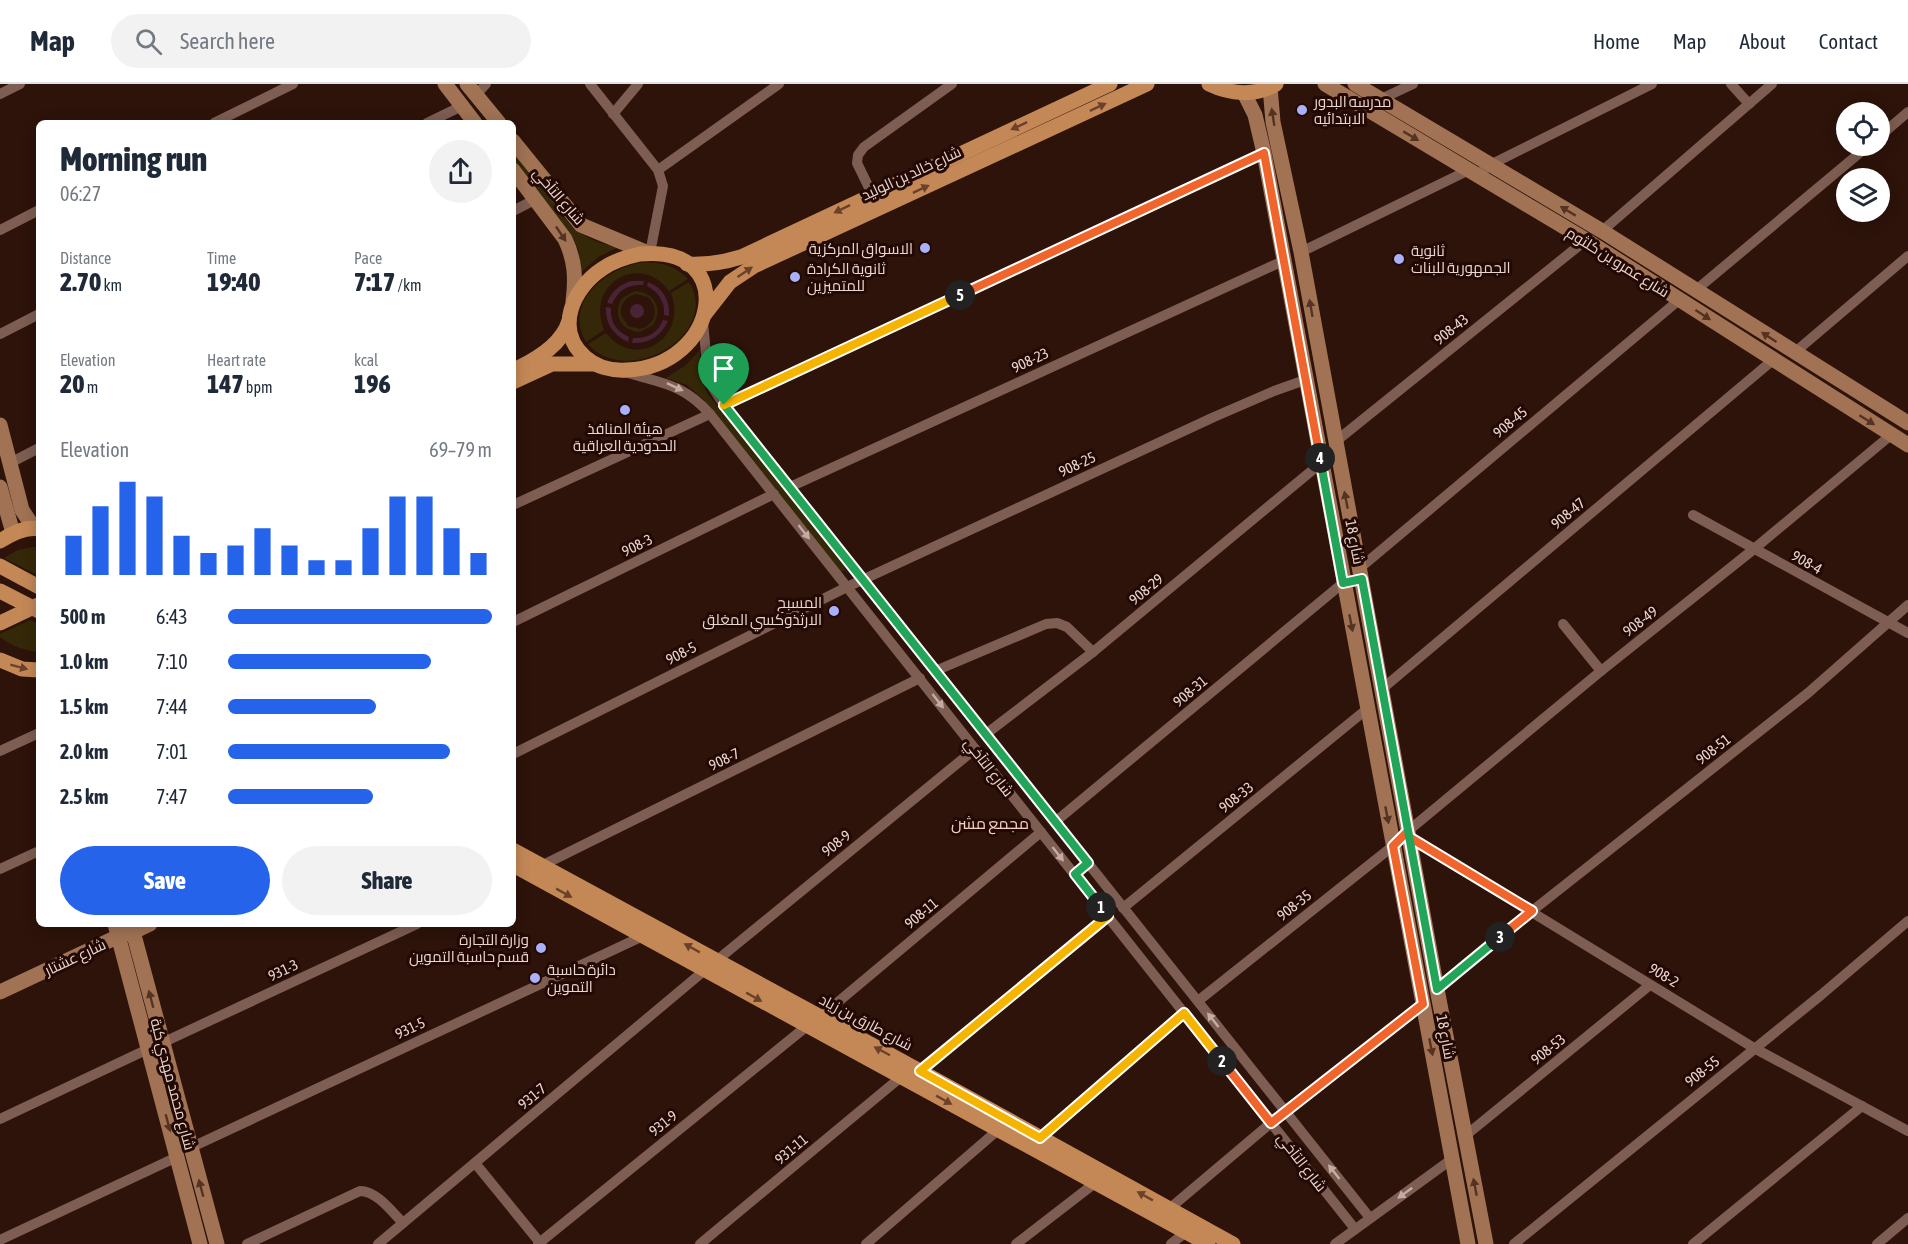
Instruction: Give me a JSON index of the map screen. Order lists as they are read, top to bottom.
{
  "streets": {
    "main road": ["شارع خالد بن الوليد", "شارع طارق بن زياد"],
    "street": [
      "شارع التآخي",
      "شارع عمرو بن كلثوم",
      "908-43",
      "908-23",
      "908-45",
      "908-25",
      "908-47",
      "شارع 18",
      "908-3",
      "908-4",
      "908-29",
      "908-49",
      "908-5",
      "908-31",
      "908-51",
      "908-7",
      "908-33",
      "908-9",
      "908-35",
      "908-11",
      "شارع عشتار",
      "931-3",
      "908-2",
      "931-5",
      "908-53",
      "908-55",
      "شارع محمد مهدي كبة",
      "931-7",
      "931-9",
      "931-11"
    ]
  },
  "crossings": [
    ["شارع خالد بن الوليد", "شارع التآخي"],
    ["شارع التآخي", "908-23"],
    ["شارع التآخي", "908-25"],
    ["شارع التآخي", "908-3"],
    ["شارع التآخي", "908-29"],
    ["شارع التآخي", "908-5"],
    ["شارع التآخي", "908-31"],
    ["شارع التآخي", "908-7"],
    ["شارع التآخي", "908-33"],
    ["شارع التآخي", "908-9"],
    ["شارع التآخي", "908-35"],
    ["شارع التآخي", "908-11"],
    ["شارع عمرو بن كلثوم", "908-43"],
    ["شارع عمرو بن كلثوم", "908-45"],
    ["شارع عمرو بن كلثوم", "908-47"],
    ["شارع عمرو بن كلثوم", "908-49"],
    ["908-43", "شارع 18"],
    ["908-23", "شارع 18"],
    ["908-45", "شارع 18"],
    ["908-25", "شارع 18"],
    ["908-25", "908-5"],
    ["908-47", "شارع 18"],
    ["شارع 18", "908-29"],
    ["شارع 18", "908-49"],
    ["شارع 18", "908-31"],
    ["شارع 18", "908-51"],
    ["شارع 18", "908-33"],
    ["شارع 18", "908-35"],
    ["شارع 18", "908-2"],
    ["شارع 18", "908-53"],
    ["908-4", "908-49"],
    ["908-4", "908-51"],
    ["908-49", "908-35"],
    ["908-49", "908-2"],
    ["908-51", "908-2"],
    ["908-7", "شارع طارق بن زياد"],
    ["908-9", "شارع طارق بن زياد"],
    ["908-9", "931-7"],
    ["908-35", "908-2"],
    ["908-11", "شارع طارق بن زياد"],
    ["908-11", "931-9"],
    ["شارع عشتار", "شارع محمد مهدي كبة"],
    ["931-3", "شارع محمد مهدي كبة"],
    ["908-2", "908-53"],
    ["908-2", "908-55"],
    ["شارع طارق بن زياد", "931-5"],
    ["شارع طارق بن زياد", "931-7"],
    ["شارع طارق بن زياد", "931-9"],
    ["شارع طارق بن زياد", "931-11"],
    ["931-5", "شارع محمد مهدي كبة"]
  ],
  "districts": ["مجمع مشن"],
  "places": [
    "مدرسه البدور الابتدائيه",
    "الاسواق المركزية",
    "ثانوية الجمهورية للبنات",
    "ثانوية الكرادة للمتميزين",
    "هيئة المنافذ الحدودية العراقية",
    "المسبح الارثذوكسي المغلق",
    "وزارة التجارة قسم حاسبة التموين",
    "دائرة حاسبة التموين"
  ],
  "page": {
    "header": "Map",
    "search": "Search here",
    "nav": [
      "Home",
      "Map",
      "About",
      "Contact"
    ],
    "heading": ["Morning run", "06:27"],
    "stats": [
      ["Distance", "2.70 km"],
      ["Time", "19:40"],
      ["Pace", "7:17 /km"],
      ["Elevation", "20 m"],
      ["Heart rate", "147 bpm"],
      ["kcal", "196"]
    ],
    "pins": [
      "5",
      "4",
      "1",
      "3",
      "2"
    ],
    "chart": ["Elevation", "69–79 m"],
    "list": [
      {
        "name": "500 m",
        "note": "6:43"
      },
      {
        "name": "1.0 km",
        "note": "7:10"
      },
      {
        "name": "1.5 km",
        "note": "7:44"
      },
      {
        "name": "2.0 km",
        "note": "7:01"
      },
      {
        "name": "2.5 km",
        "note": "7:47"
      }
    ],
    "buttons": ["Save", "Share"]
  }
}
